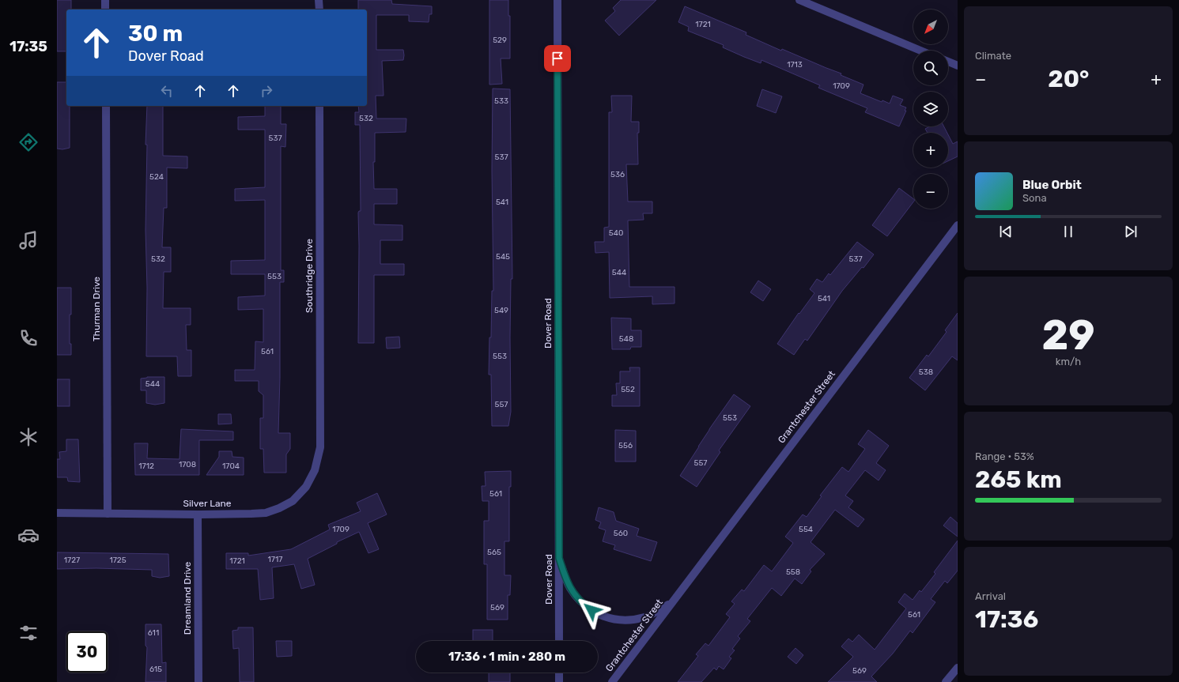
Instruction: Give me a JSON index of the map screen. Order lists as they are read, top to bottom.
{
  "streets": {
    "street": [
      "Southridge Drive",
      "Thurman Drive",
      "Dover Road",
      "Grantchester Street",
      "Silver Lane",
      "Dreamland Drive"
    ]
  },
  "crossings": [
    ["Southridge Drive", "Silver Lane"],
    ["Thurman Drive", "Silver Lane"],
    ["Dover Road", "Grantchester Street"],
    ["Silver Lane", "Dreamland Drive"]
  ],
  "house_numbers": [
    "1721",
    "529",
    "1713",
    "1709",
    "533",
    "532",
    "537",
    "537",
    "536",
    "524",
    "541",
    "540",
    "545",
    "532",
    "537",
    "544",
    "553",
    "541",
    "549",
    "548",
    "561",
    "553",
    "538",
    "544",
    "552",
    "557",
    "553",
    "556",
    "557",
    "1708",
    "1712",
    "1704",
    "561",
    "1709",
    "554",
    "560",
    "565",
    "1717",
    "1727",
    "1725",
    "1721",
    "558",
    "569",
    "561",
    "611",
    "615",
    "569"
  ],
  "north": "bottom left",
  "page": {
    "tabs": "17:35",
    "tile": [
      "Climate",
      ["29", "km/h"],
      ["Range · 53%", "265 km"],
      ["Arrival", "17:36"]
    ],
    "map_buttons": ["+", "−"],
    "turn": ["30 m", "Dover Road"],
    "heat": ["−", "20°", "+"],
    "song": ["Blue Orbit", "Sona"],
    "limit": "30",
    "trip": "17:36 · 1 min · 280 m"
  }
}
